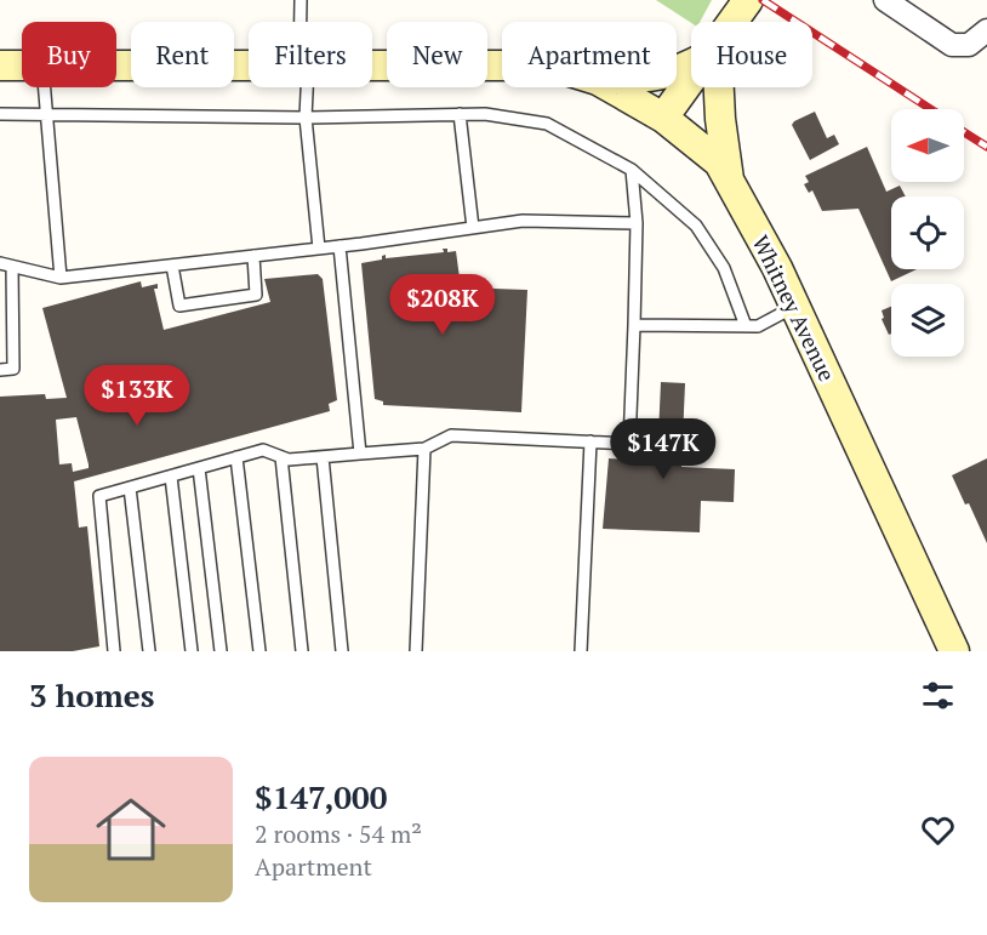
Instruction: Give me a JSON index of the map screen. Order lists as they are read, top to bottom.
{
  "streets": {
    "main road": ["Whitney Avenue"]
  },
  "north": "left",
  "page": {
    "chip": [
      "Buy",
      "Rent",
      "Filters",
      "New",
      "Apartment",
      "House"
    ],
    "price": ["$208K", "$133K", "$147K"],
    "heading": "3 homes",
    "list": [
      {
        "name": "$147,000",
        "note": "2 rooms · 54 m² · Apartment"
      }
    ]
  }
}
